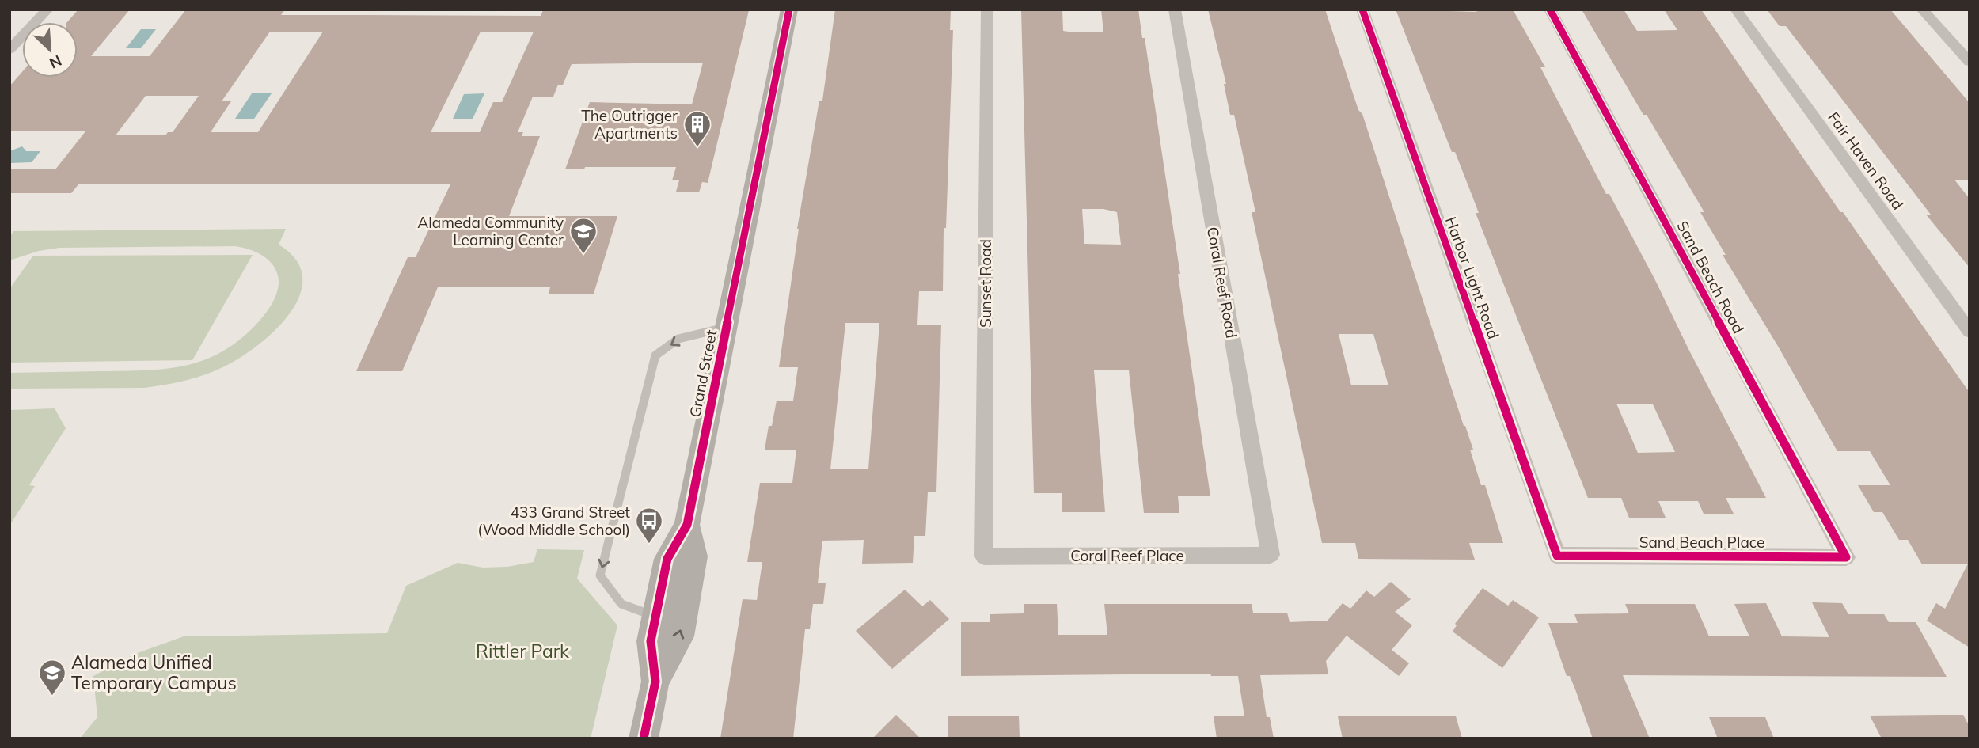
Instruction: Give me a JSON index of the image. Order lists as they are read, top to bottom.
{
  "streets": {
    "street": [
      "Fair Haven Road",
      "Sand Beach Road",
      "Harbor Light Road",
      "Coral Reef Road",
      "Sunset Road",
      "Grand Street",
      "Sand Beach Place",
      "Coral Reef Place"
    ]
  },
  "crossings": [
    ["Sand Beach Road", "Sand Beach Place"],
    ["Harbor Light Road", "Sand Beach Place"],
    ["Coral Reef Road", "Coral Reef Place"],
    ["Sunset Road", "Coral Reef Place"]
  ],
  "parks": ["Rittler Park"],
  "places": {
    "building": ["The Outrigger Apartments"],
    "school or university": ["Alameda Community Learning Center", "Alameda Unified Temporary Campus"],
    "bus stop": ["433 Grand Street (Wood Middle School)"]
  },
  "north": "bottom right"
}
